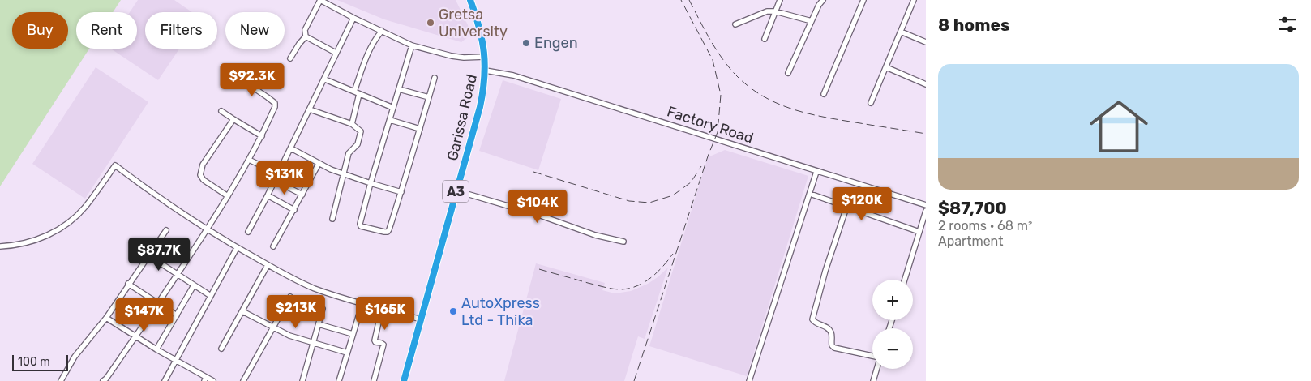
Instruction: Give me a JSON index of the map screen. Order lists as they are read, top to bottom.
{
  "streets": {
    "highway": ["Garissa Road", "A3"],
    "street": ["Factory Road"]
  },
  "crossings": [
    ["Garissa Road", "Factory Road"]
  ],
  "places": ["Gretsa University", "Engen", "AutoXpress Ltd - Thika"],
  "scale_bar": "100 m",
  "page": {
    "heading": "8 homes",
    "chip": [
      "Buy",
      "Rent",
      "Filters",
      "New"
    ],
    "list": [
      {
        "name": "$87,700",
        "note": "2 rooms · 68 m² · Apartment"
      }
    ],
    "price": [
      "$92.3K",
      "$131K",
      "$120K",
      "$104K",
      "$87.7K",
      "$213K",
      "$165K",
      "$147K"
    ],
    "map_buttons": ["+", "−"],
    "scale": "100 m"
  }
}
